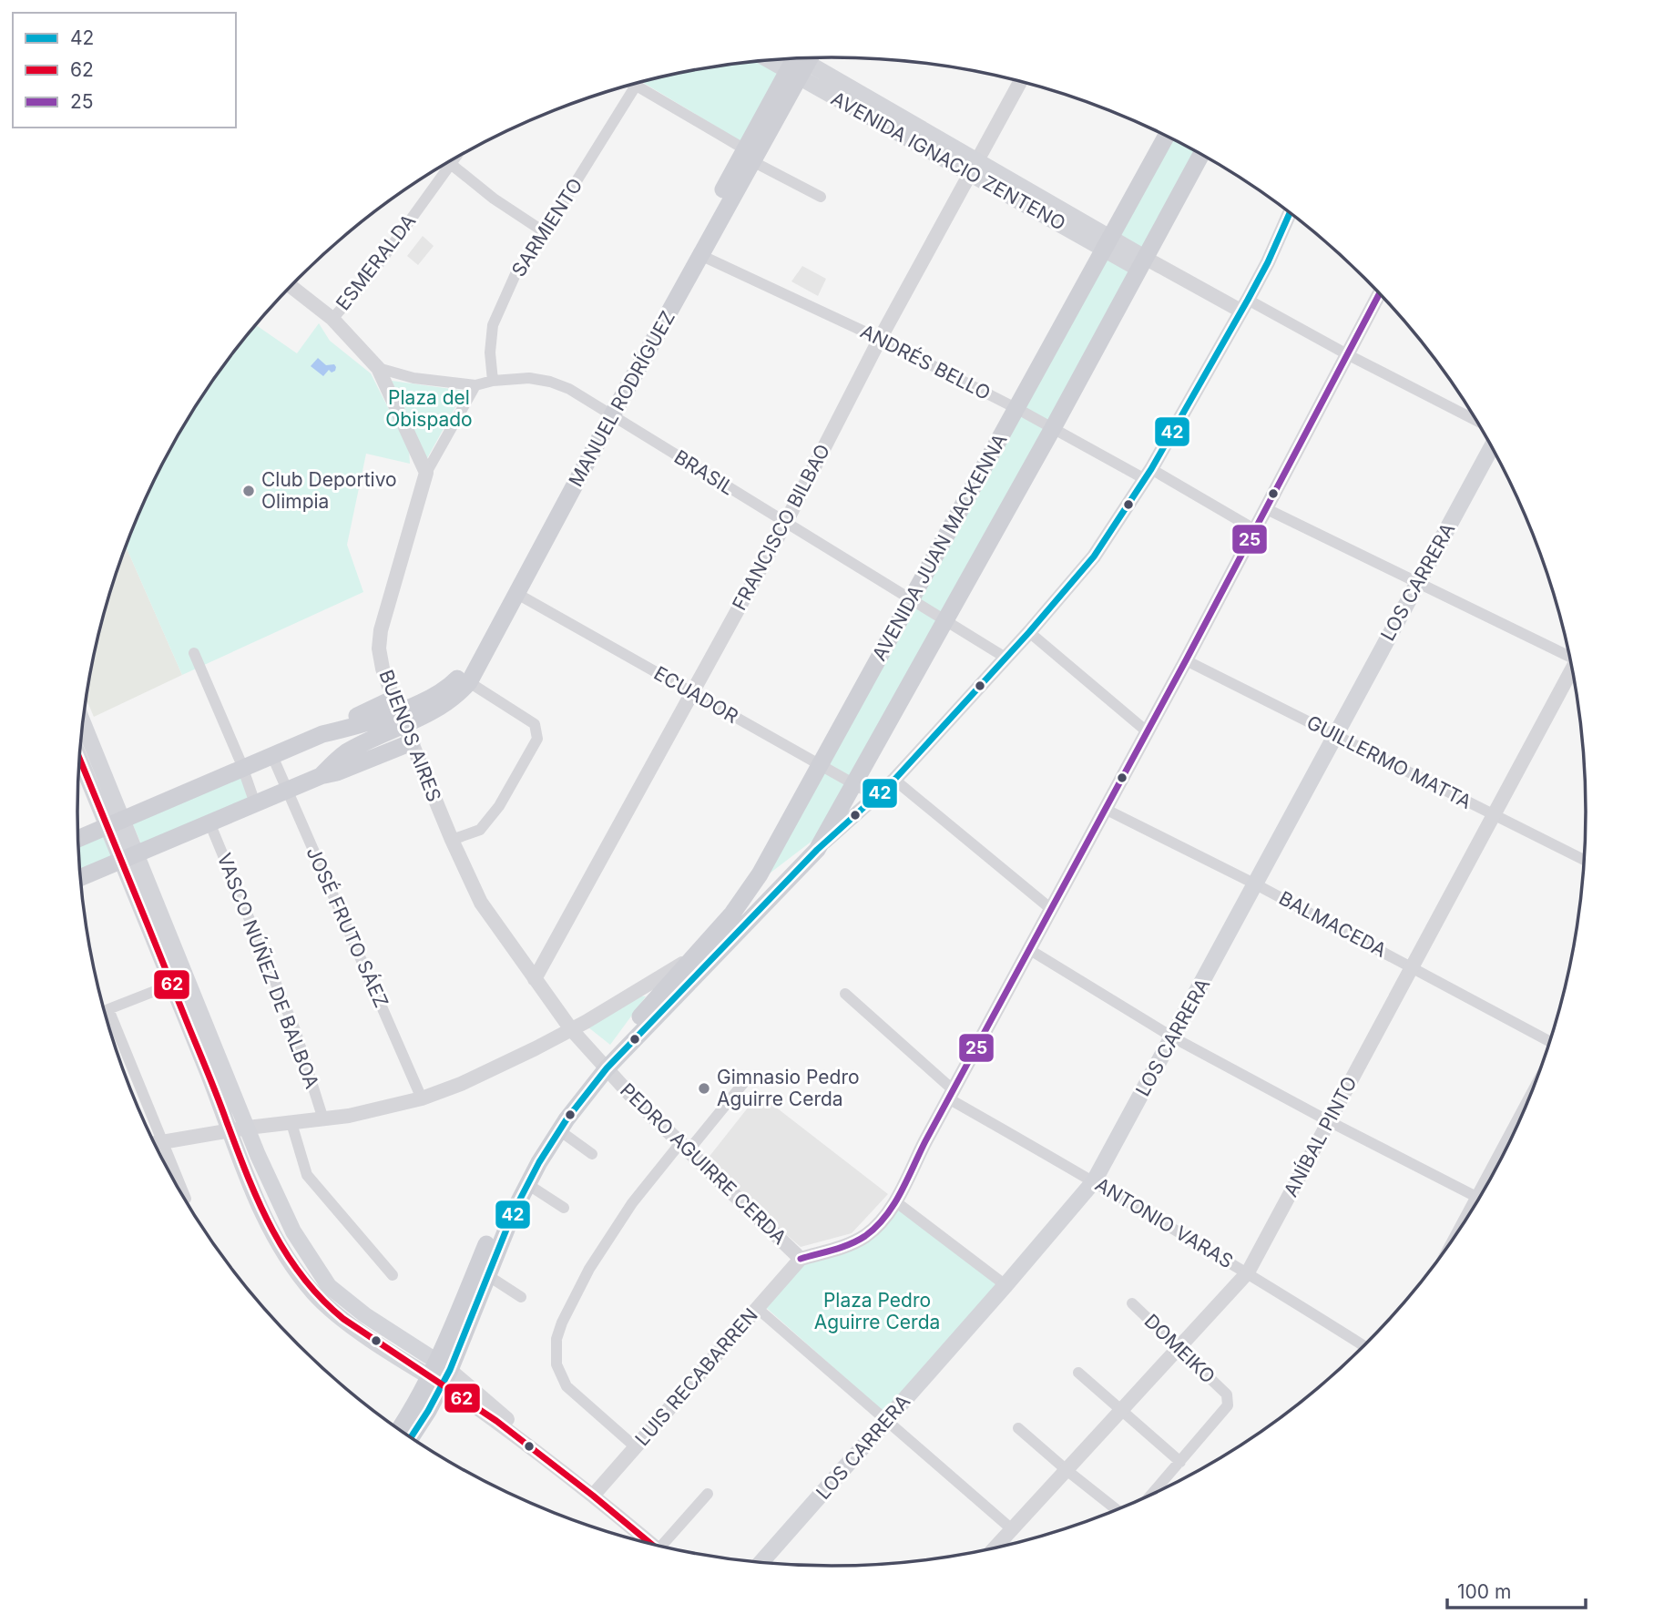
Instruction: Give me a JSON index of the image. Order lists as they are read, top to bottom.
{
  "streets": {
    "main road": [
      "AVENIDA IGNACIO ZENTENO",
      "MANUEL RODRÍGUEZ",
      "AVENIDA JUAN MACKENNA",
      "LOS CARRERA"
    ],
    "street": [
      "SARMIENTO",
      "ESMERALDA",
      "ANDRÉS BELLO",
      "BRASIL",
      "FRANCISCO BILBAO",
      "ECUADOR",
      "BUENOS AIRES",
      "GUILLERMO MATTA",
      "BALMACEDA",
      "JOSÉ FRUTO SÁEZ",
      "VASCO NÚÑEZ DE BALBOA",
      "ANÍBAL PINTO",
      "PEDRO AGUIRRE CERDA",
      "ANTONIO VARAS",
      "DOMEIKO",
      "LUIS RECABARREN"
    ]
  },
  "crossings": [
    ["AVENIDA IGNACIO ZENTENO", "MANUEL RODRÍGUEZ"],
    ["AVENIDA IGNACIO ZENTENO", "FRANCISCO BILBAO"],
    ["AVENIDA IGNACIO ZENTENO", "AVENIDA JUAN MACKENNA"],
    ["SARMIENTO", "BRASIL"],
    ["ANDRÉS BELLO", "MANUEL RODRÍGUEZ"],
    ["ANDRÉS BELLO", "FRANCISCO BILBAO"],
    ["ANDRÉS BELLO", "AVENIDA JUAN MACKENNA"],
    ["MANUEL RODRÍGUEZ", "BRASIL"],
    ["MANUEL RODRÍGUEZ", "ECUADOR"],
    ["MANUEL RODRÍGUEZ", "BUENOS AIRES"],
    ["BRASIL", "FRANCISCO BILBAO"],
    ["BRASIL", "AVENIDA JUAN MACKENNA"],
    ["BRASIL", "BUENOS AIRES"],
    ["FRANCISCO BILBAO", "ECUADOR"],
    ["FRANCISCO BILBAO", "BUENOS AIRES"],
    ["AVENIDA JUAN MACKENNA", "ECUADOR"],
    ["AVENIDA JUAN MACKENNA", "BUENOS AIRES"],
    ["AVENIDA JUAN MACKENNA", "JOSÉ FRUTO SÁEZ"],
    ["AVENIDA JUAN MACKENNA", "VASCO NÚÑEZ DE BALBOA"],
    ["AVENIDA JUAN MACKENNA", "PEDRO AGUIRRE CERDA"],
    ["LOS CARRERA", "GUILLERMO MATTA"],
    ["LOS CARRERA", "BALMACEDA"],
    ["LOS CARRERA", "ANTONIO VARAS"],
    ["BUENOS AIRES", "PEDRO AGUIRRE CERDA"],
    ["GUILLERMO MATTA", "ANÍBAL PINTO"],
    ["BALMACEDA", "ANÍBAL PINTO"],
    ["ANÍBAL PINTO", "ANTONIO VARAS"],
    ["ANÍBAL PINTO", "DOMEIKO"],
    ["PEDRO AGUIRRE CERDA", "LUIS RECABARREN"]
  ],
  "parks": ["Plaza del Obispado", "Plaza Pedro Aguirre Cerda"],
  "places": ["Club Deportivo Olimpia", "Gimnasio Pedro Aguirre Cerda"],
  "lines": ["transit line 42", "transit line 25", "transit line 62"],
  "legend": ["42", "62", "25"],
  "scale_bar": "100 m"
}
